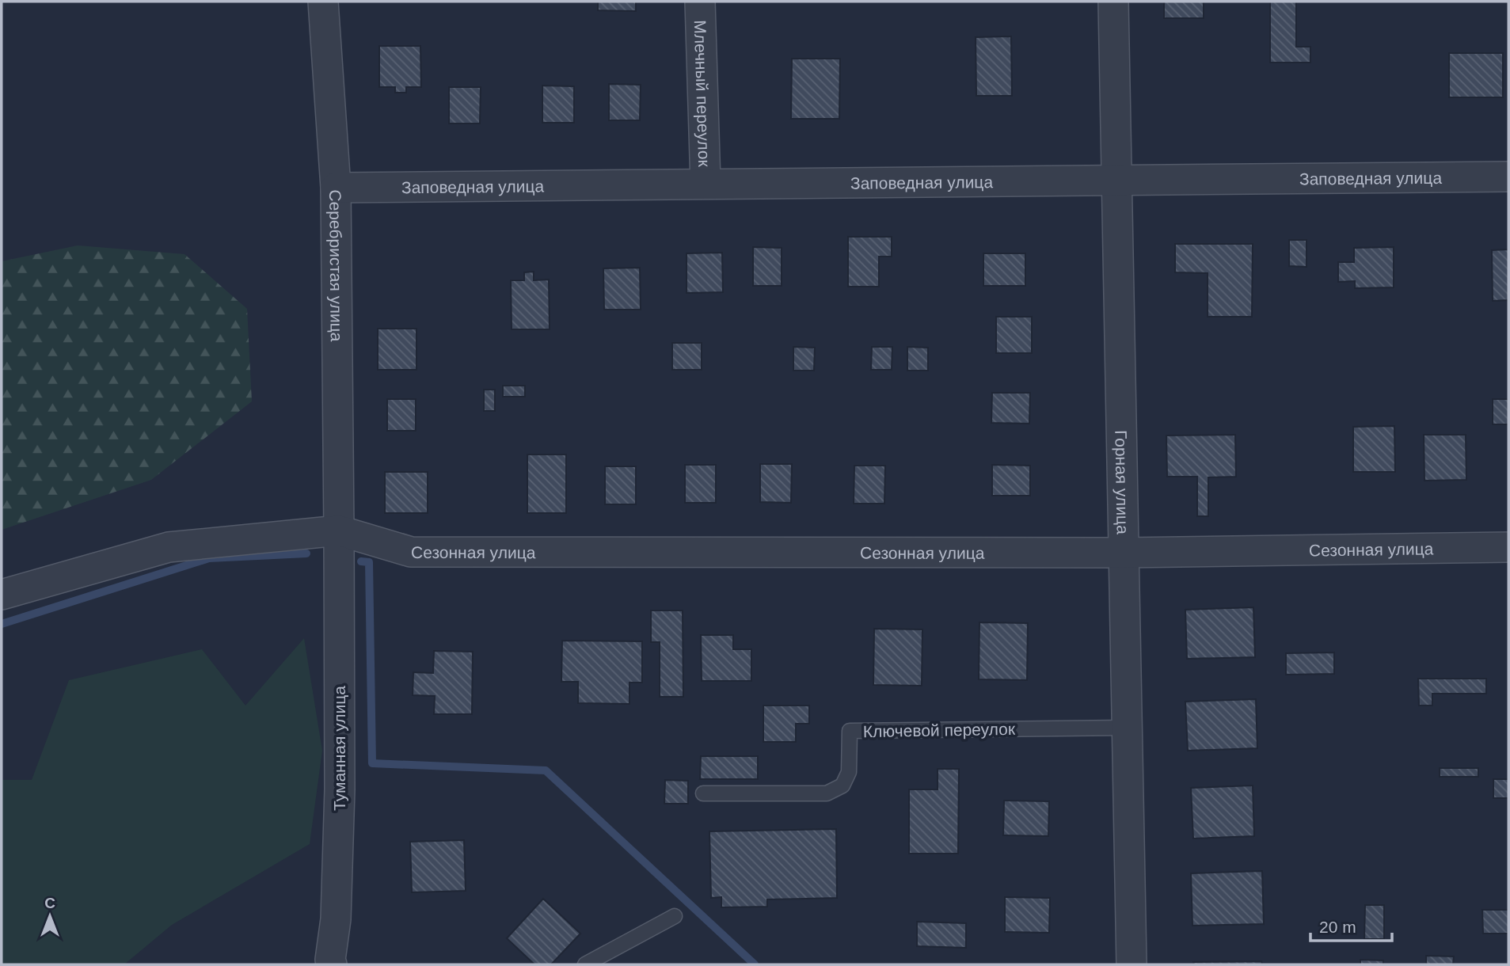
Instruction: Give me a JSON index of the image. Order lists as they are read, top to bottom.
{
  "streets": {
    "street": [
      "Млечный переулок",
      "Заповедная улица",
      "Серебристая улица",
      "Горная улица",
      "Сезонная улица",
      "Туманная улица"
    ],
    "lane": ["Ключевой переулок"]
  },
  "crossings": [
    ["Млечный переулок", "Заповедная улица"],
    ["Заповедная улица", "Серебристая улица"],
    ["Заповедная улица", "Горная улица"],
    ["Серебристая улица", "Сезонная улица"],
    ["Серебристая улица", "Туманная улица"],
    ["Горная улица", "Сезонная улица"],
    ["Горная улица", "Ключевой переулок"],
    ["Сезонная улица", "Туманная улица"]
  ],
  "scale_bar": "20 m",
  "north": "top"
}
